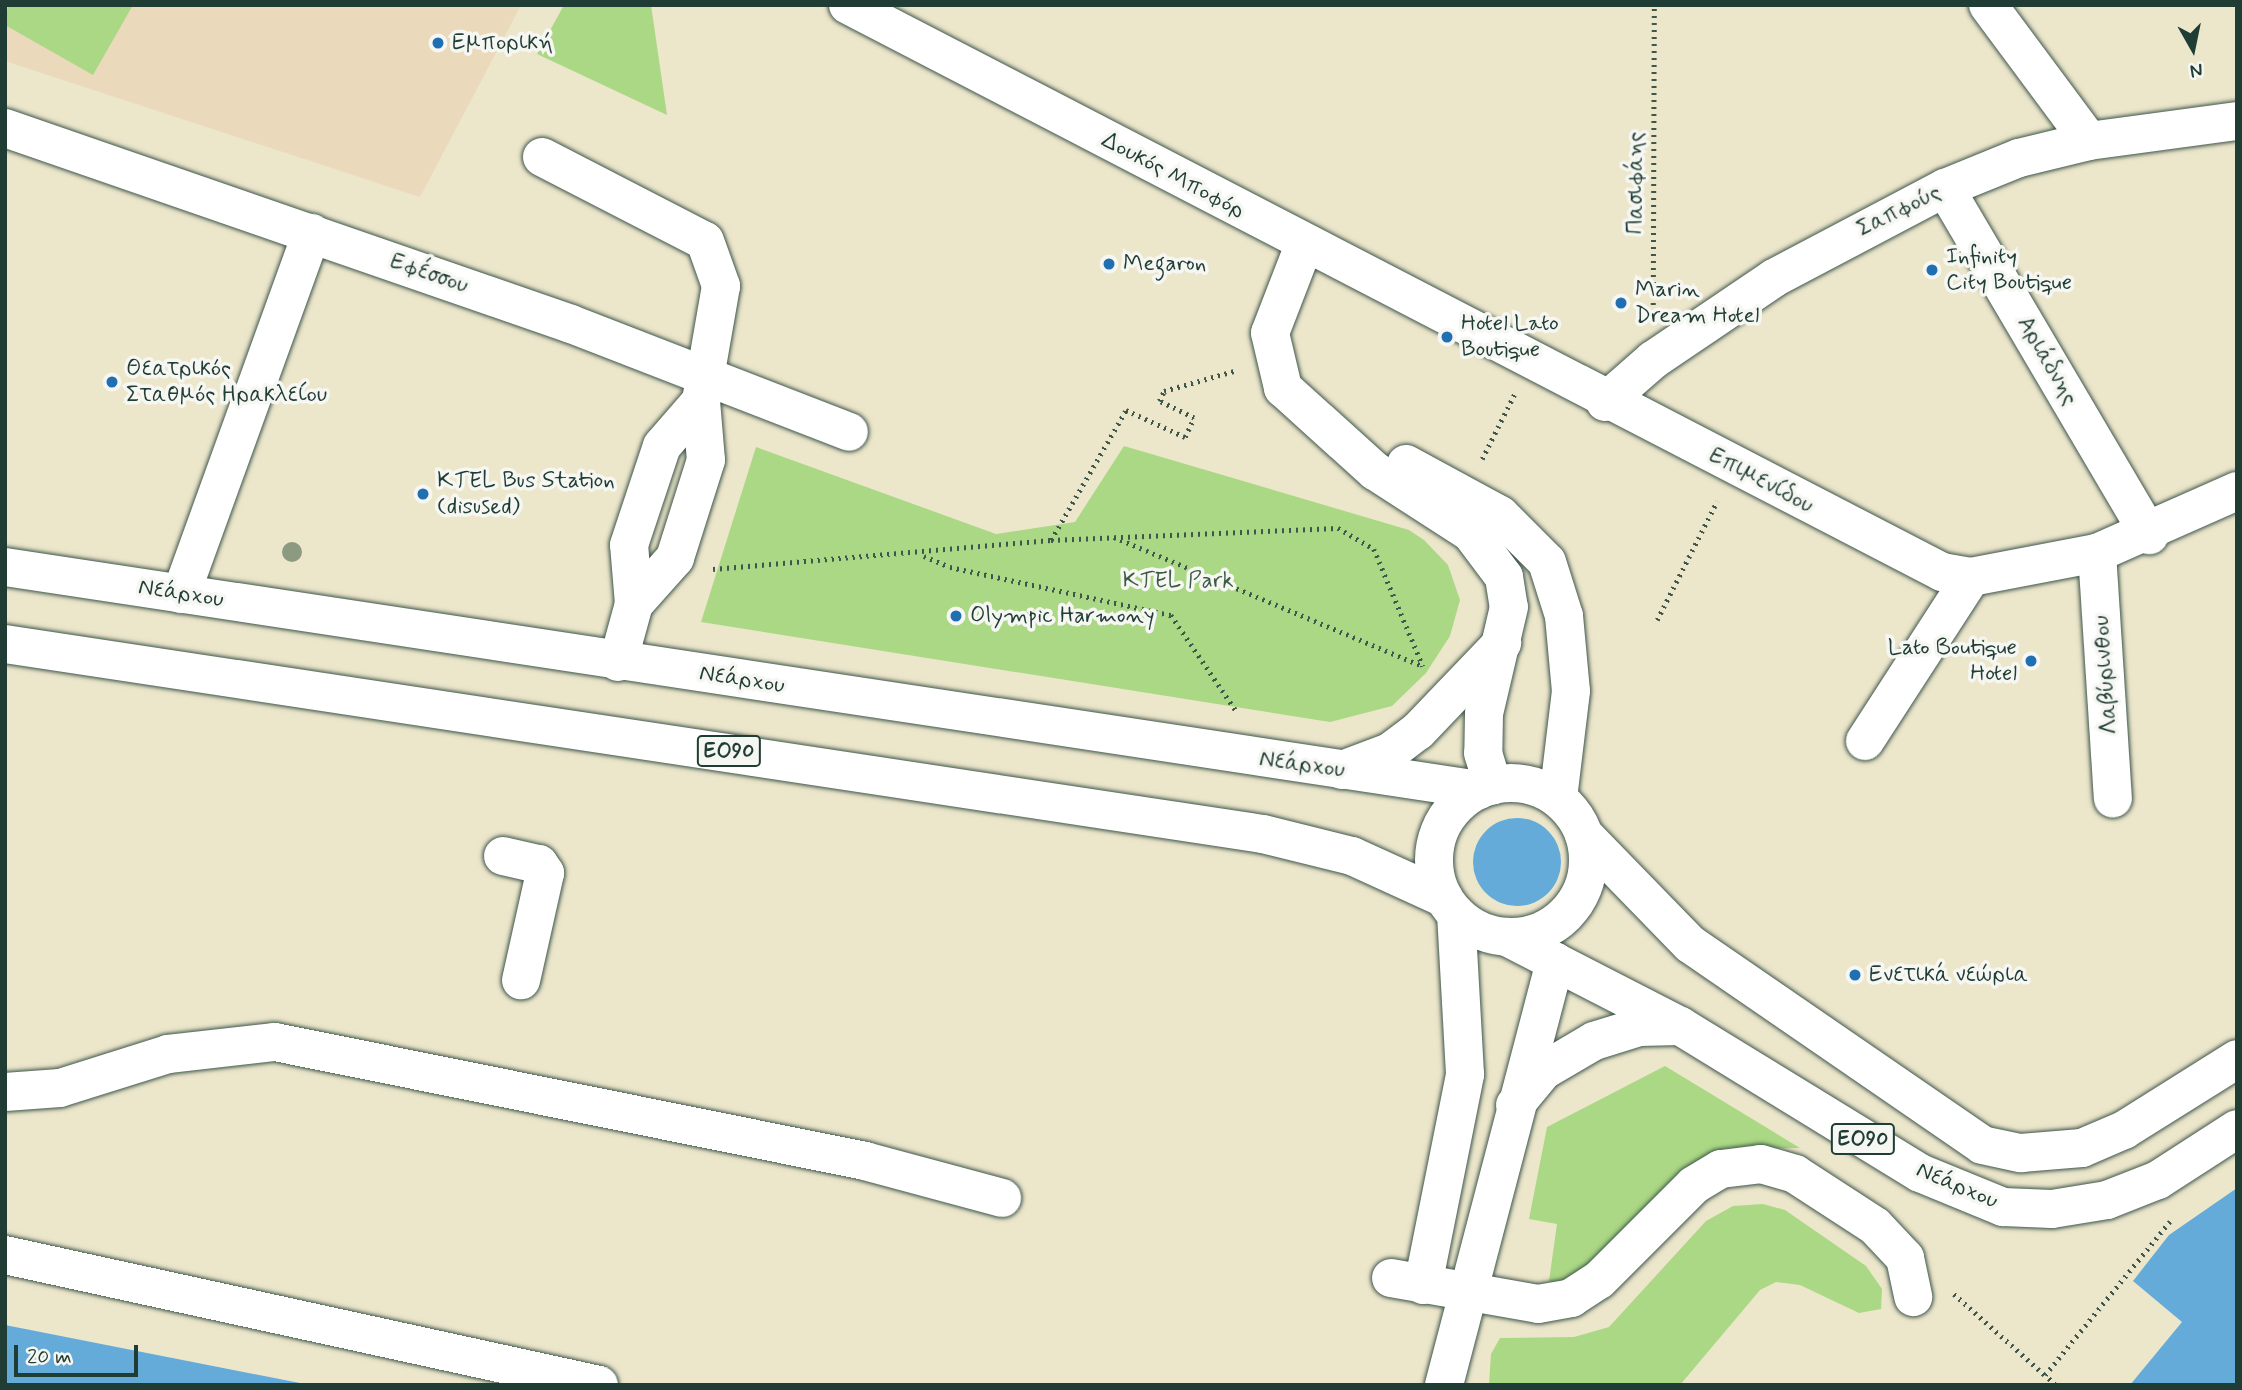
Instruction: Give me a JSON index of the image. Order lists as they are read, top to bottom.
{
  "streets": {
    "main road": [
      "Δουκός Μποφόρ",
      "Σαπφούς",
      "Εφέσσου",
      "Αριάδνης",
      "Επιμενίδου",
      "Νεάρχου",
      "Λαβύρινθου",
      "ΕΟ90"
    ],
    "path": ["Πασιφάης"]
  },
  "crossings": [
    ["Δουκός Μποφόρ", "Επιμενίδου"],
    ["Πασιφάης", "Σαπφούς"],
    ["Σαπφούς", "Αριάδνης"],
    ["Σαπφούς", "Επιμενίδου"],
    ["Αριάδνης", "Επιμενίδου"],
    ["Επιμενίδου", "Λαβύρινθου"],
    ["Νεάρχου", "ΕΟ90"]
  ],
  "parks": ["KTEL Park"],
  "places": [
    "Εμπορική",
    "Megaron",
    "Infinity City Boutique",
    "Marin Dream Hotel",
    "Hotel Lato Boutique",
    "Θεατρικός Σταθμός Ηρακλείου",
    "KTEL Bus Station (disused)",
    "Olympic Harmony",
    "Lato Boutique Hotel",
    "Ενετικά νεώρια"
  ],
  "scale_bar": "20 m",
  "north": "bottom"
}
